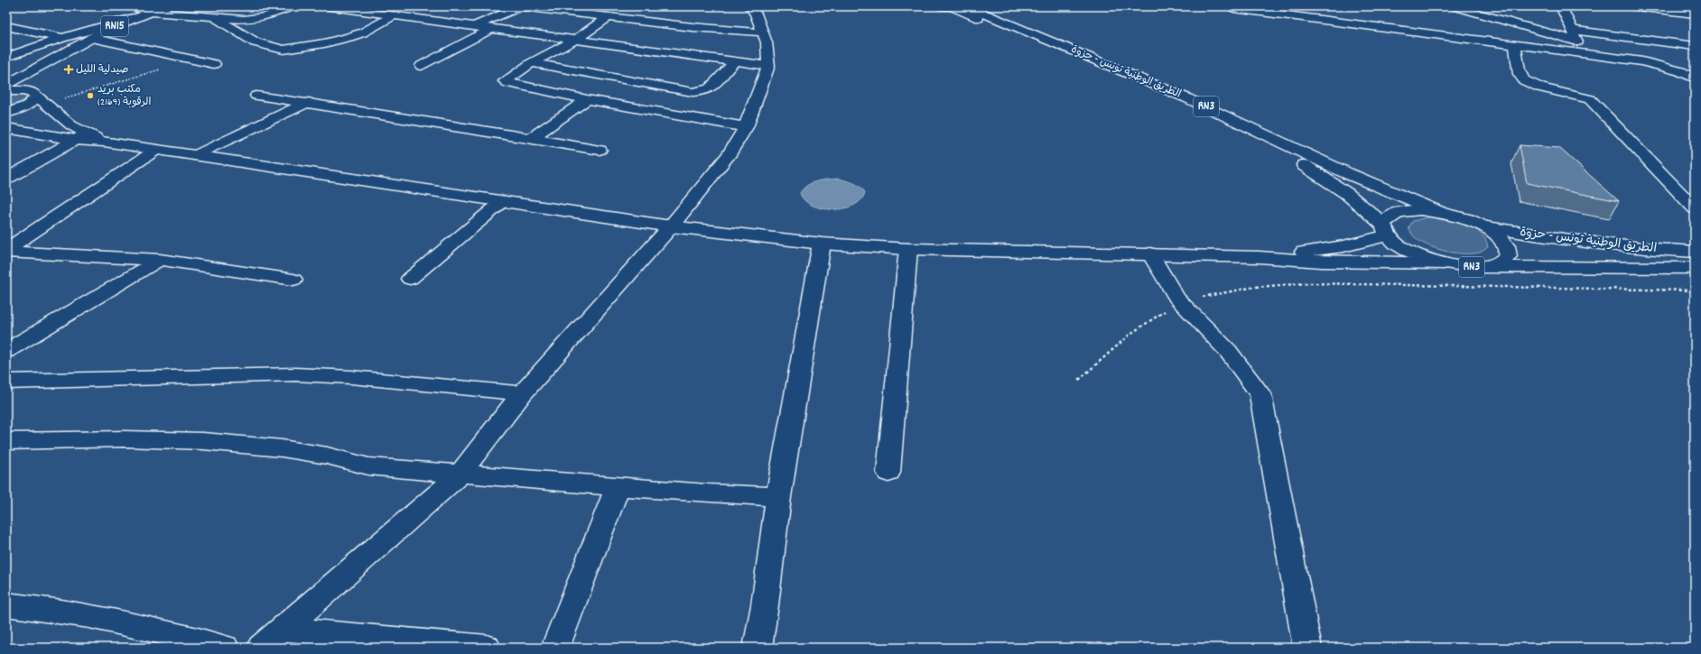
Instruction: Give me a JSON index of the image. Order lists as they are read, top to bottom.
{
  "streets": {
    "street": ["RN15", "الطريق الوطنية تونس - حزوة", "RN3"]
  },
  "crossings": [
    ["الطريق الوطنية تونس - حزوة", "RN3"]
  ],
  "places": {
    "health": ["صيدلية الليل"],
    "other": ["مكتب بريد الرقوبة (2169)"]
  }
}
